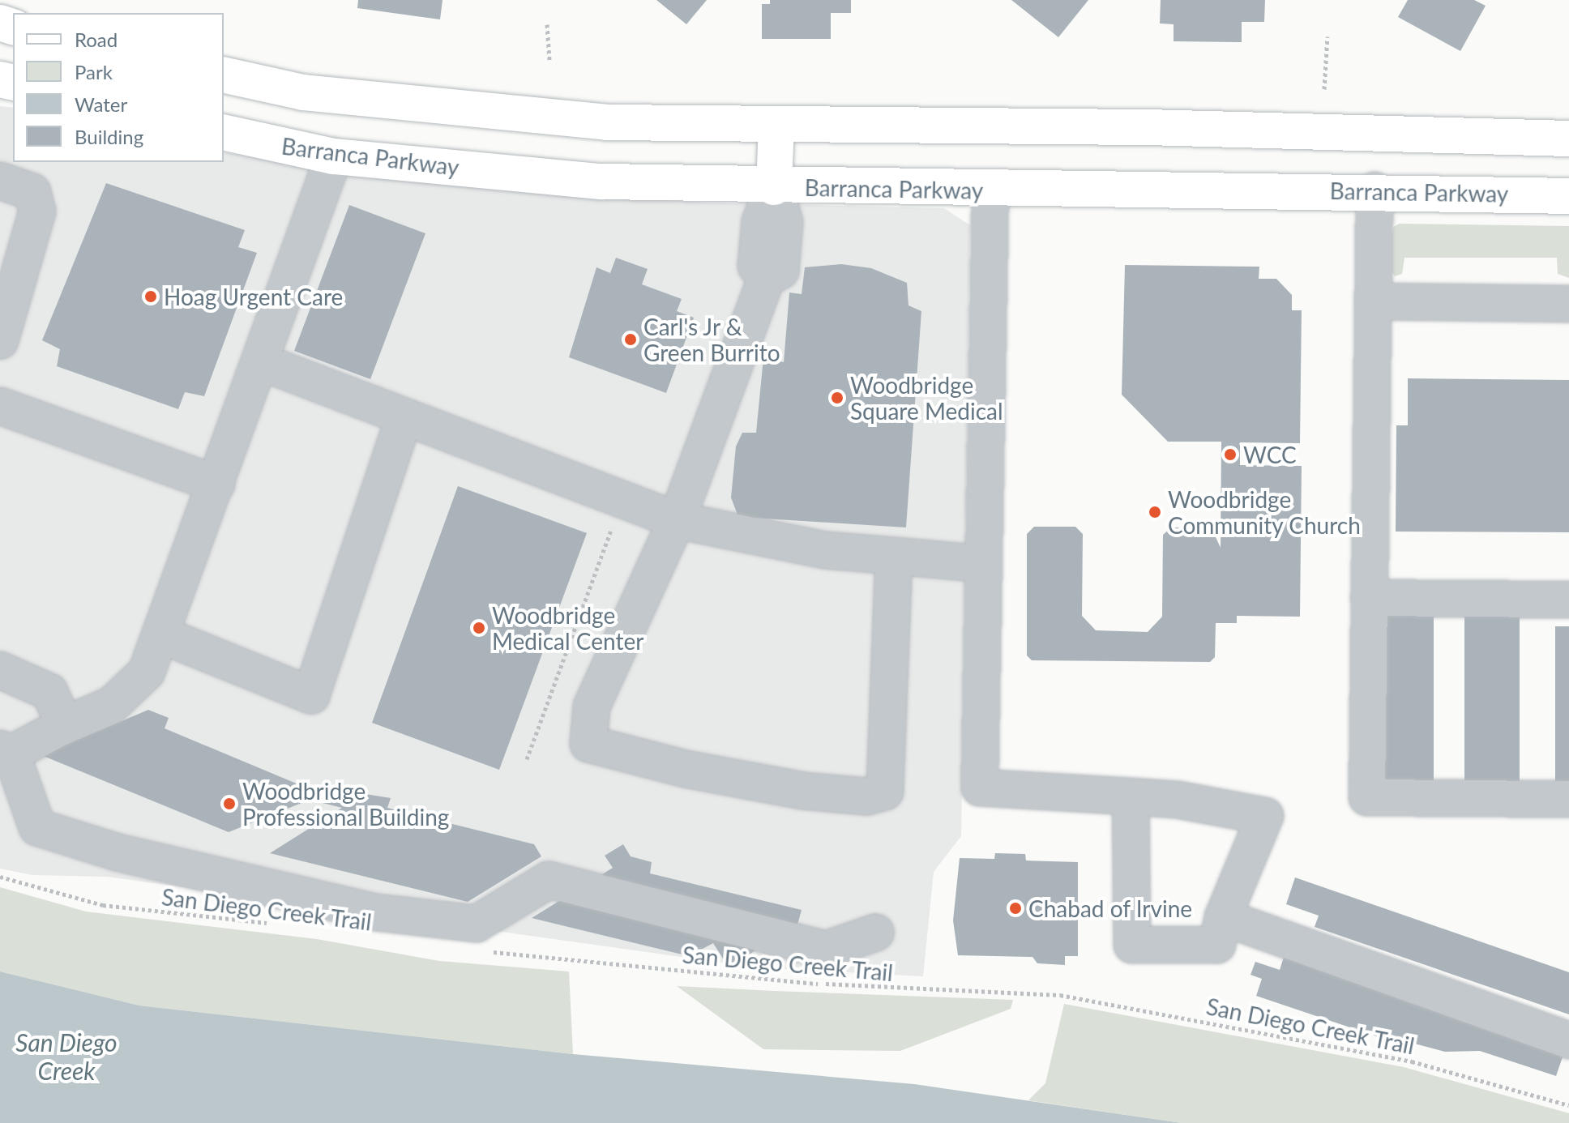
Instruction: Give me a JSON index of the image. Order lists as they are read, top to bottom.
{
  "streets": {
    "main road": ["Barranca Parkway"],
    "path": ["San Diego Creek Trail"]
  },
  "water": ["San Diego Creek"],
  "places": [
    "Hoag Urgent Care",
    "Carl's Jr & Green Burrito",
    "Woodbridge Square Medical",
    "WCC",
    "Woodbridge Community Church",
    "Woodbridge Medical Center",
    "Woodbridge Professional Building",
    "Chabad of Irvine"
  ],
  "legend": [
    "Road",
    "Park",
    "Water",
    "Building"
  ]
}
